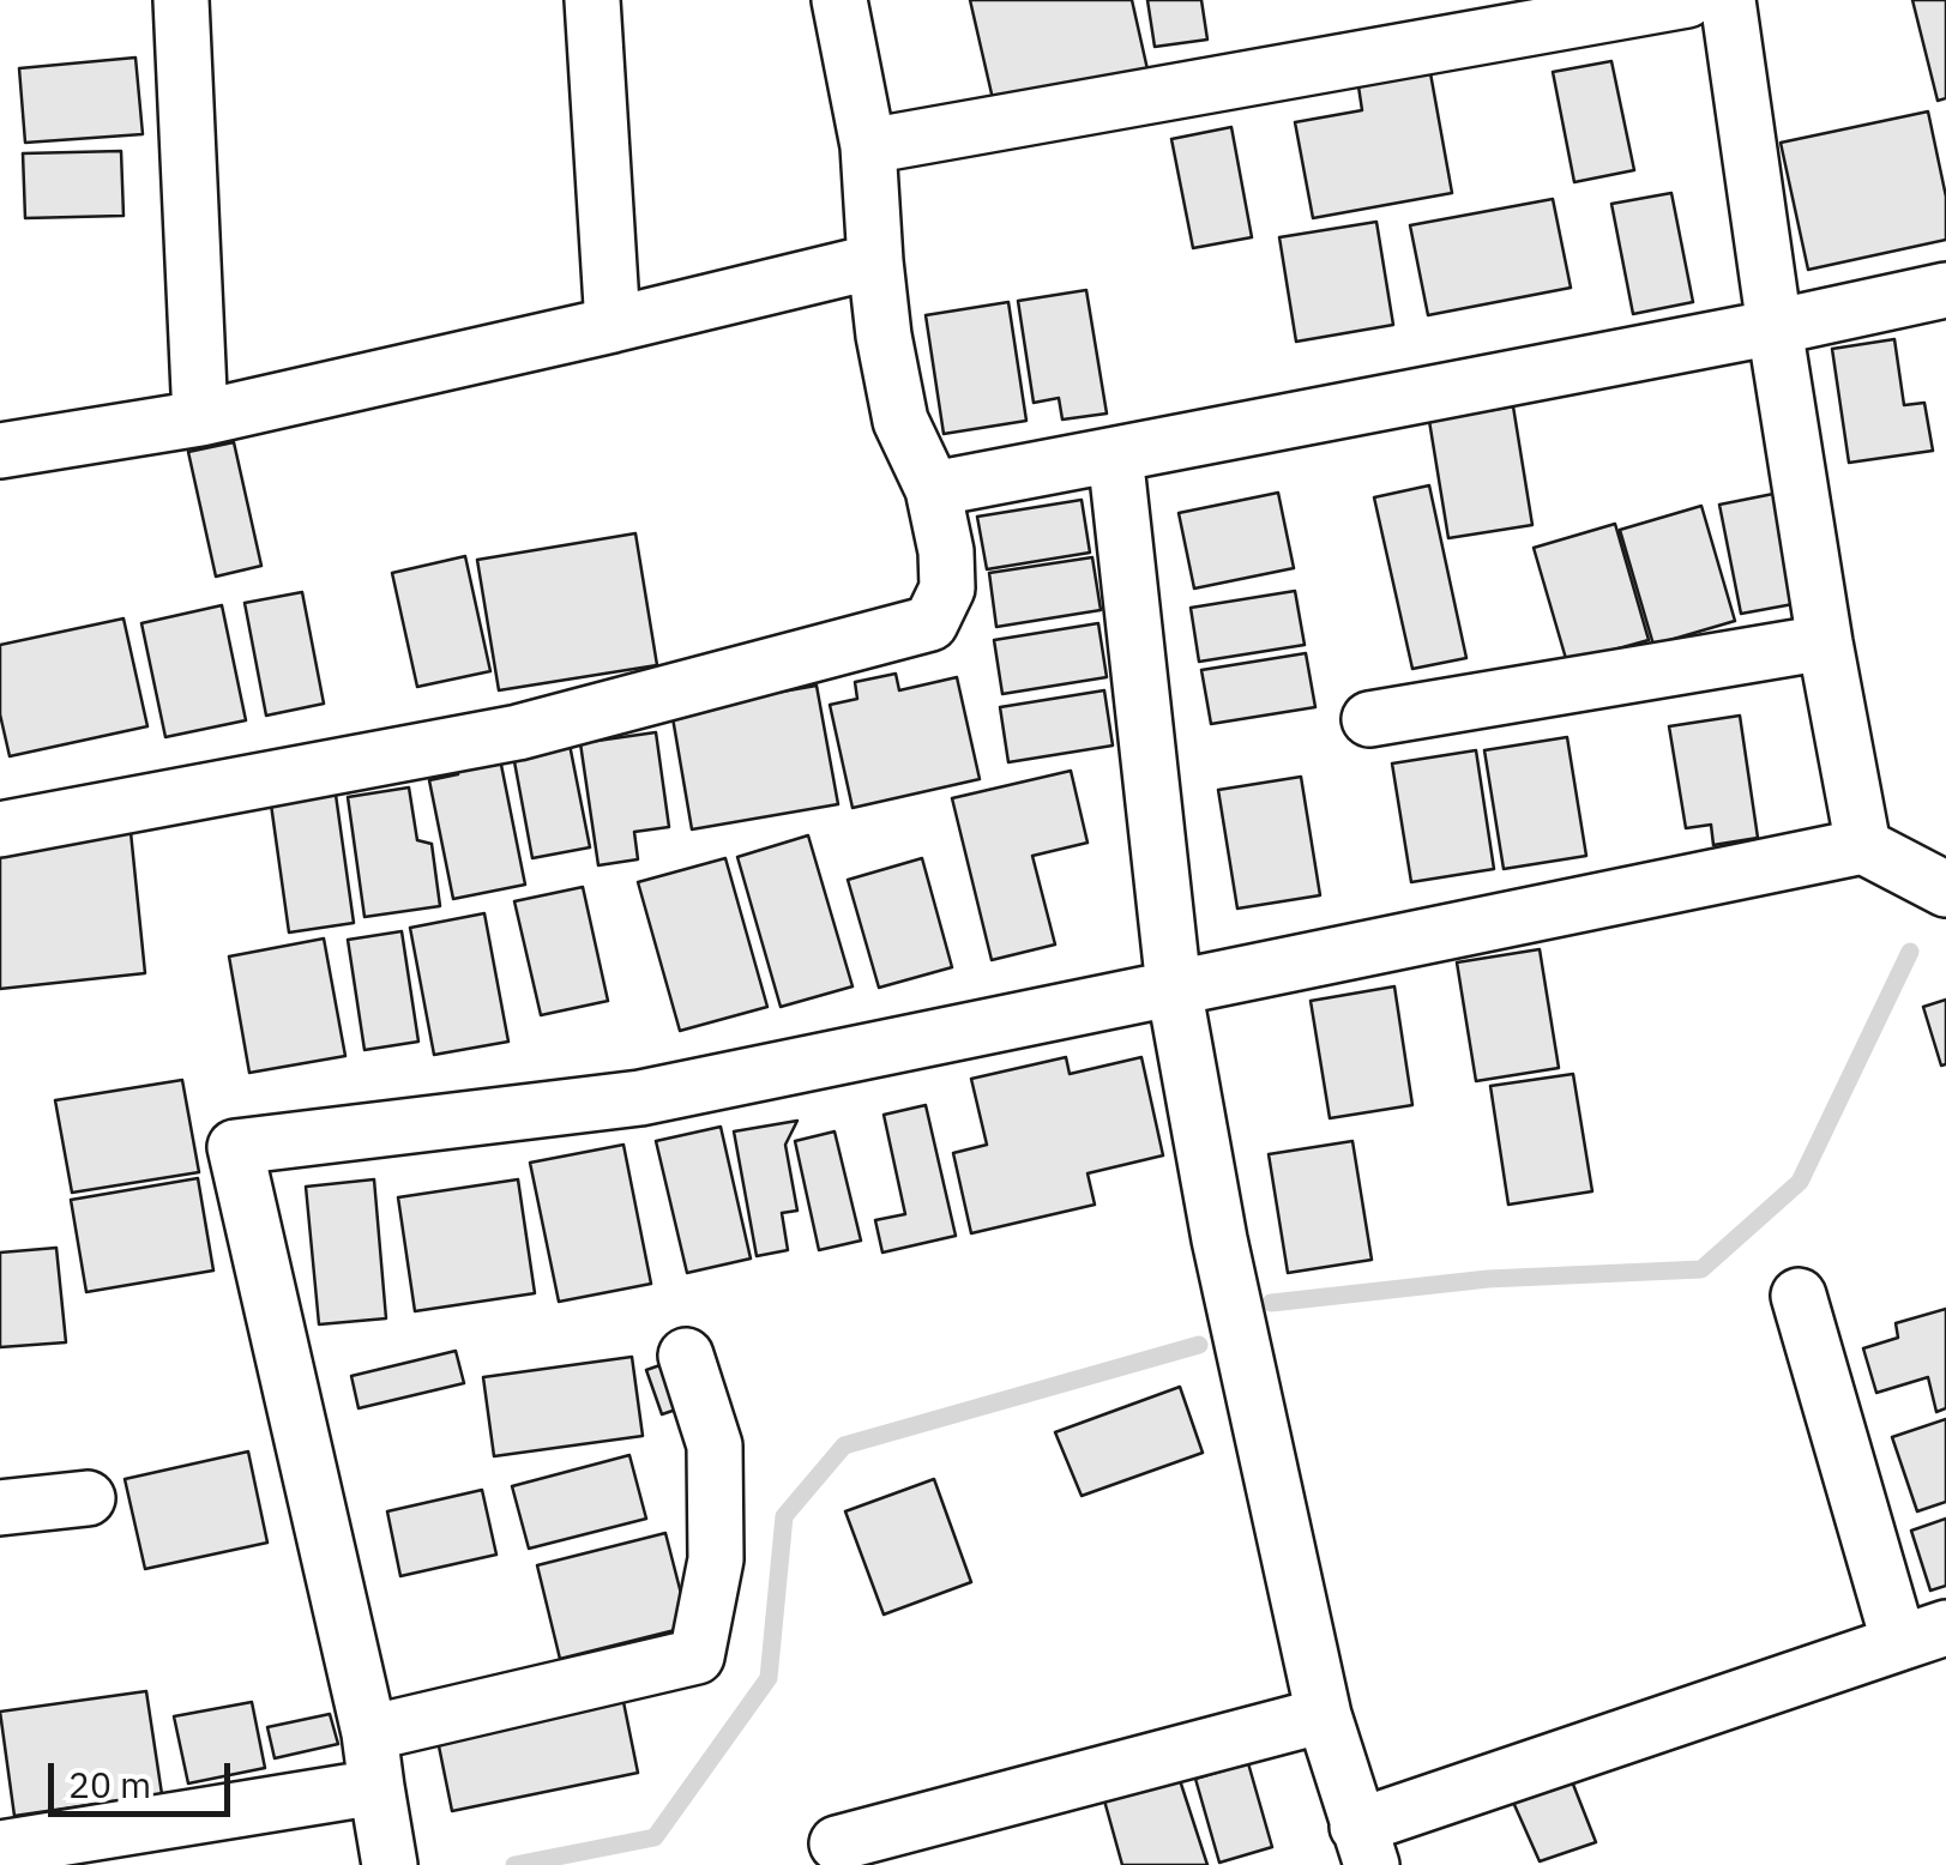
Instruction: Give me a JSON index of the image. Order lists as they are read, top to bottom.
{
  "scale_bar": "20 m"
}
